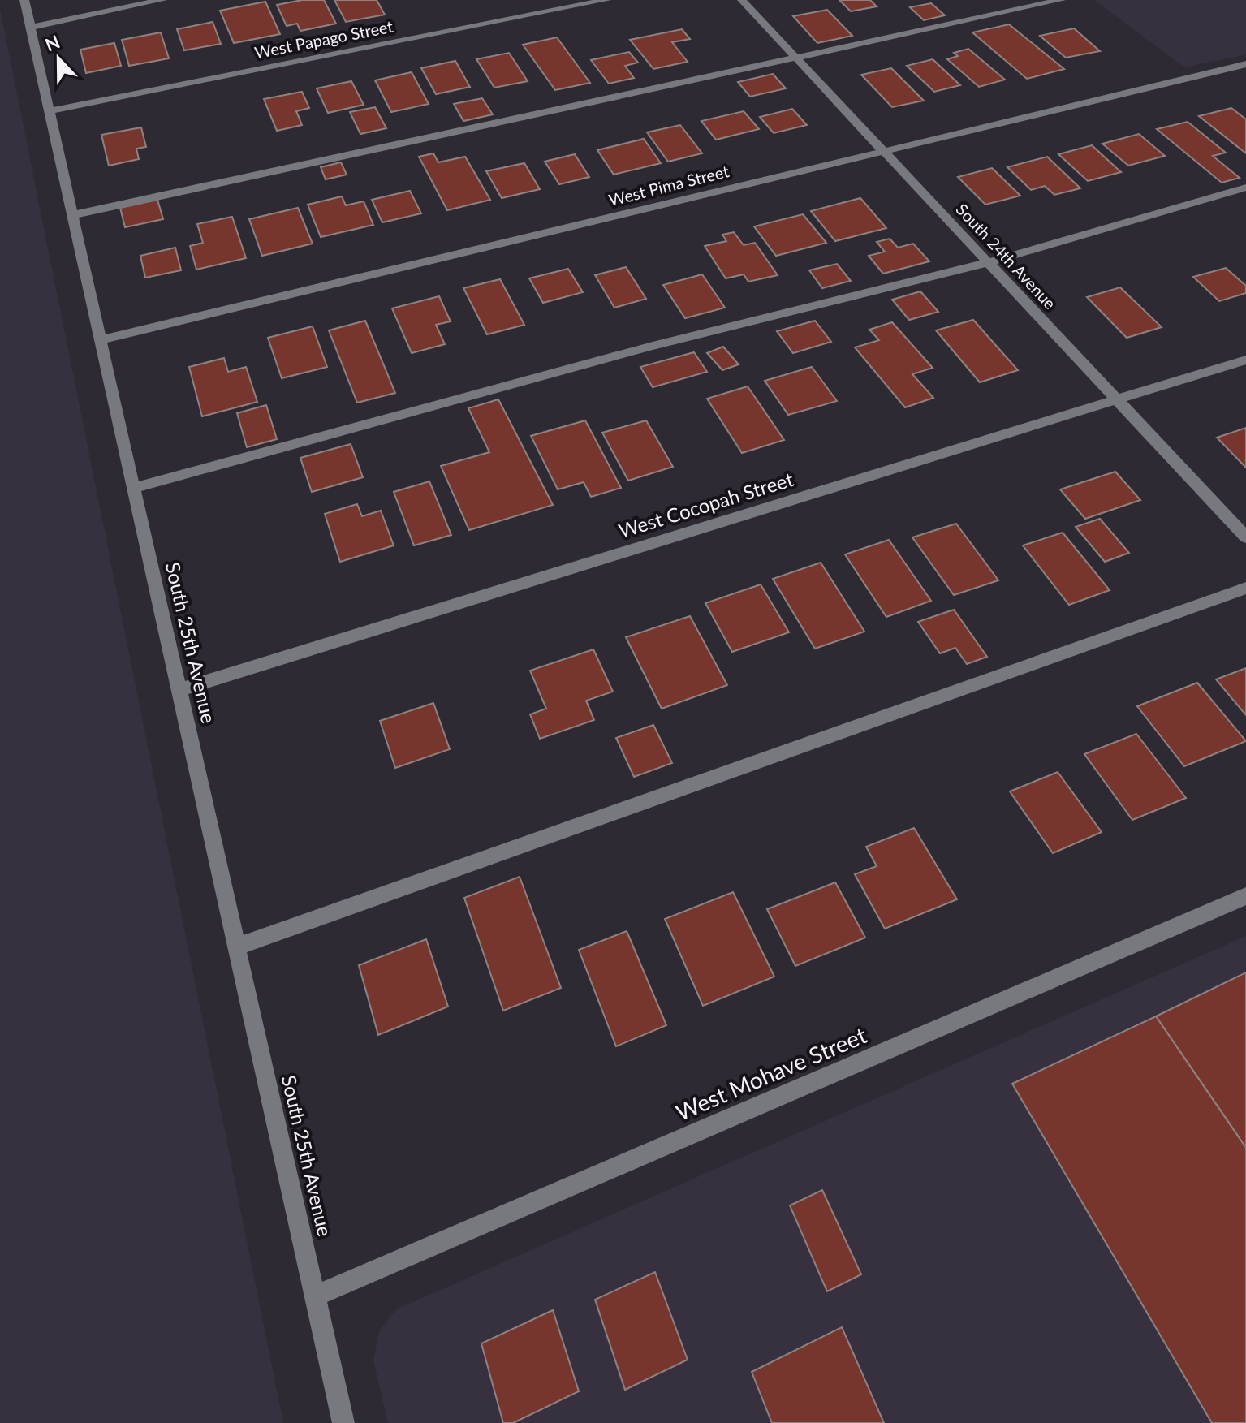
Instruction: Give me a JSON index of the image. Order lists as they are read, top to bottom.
{
  "streets": {
    "street": [
      "West Papago Street",
      "West Pima Street",
      "South 24th Avenue",
      "West Cocopah Street",
      "South 25th Avenue",
      "West Mohave Street"
    ]
  },
  "crossings": [
    ["West Papago Street", "South 25th Avenue"],
    ["West Pima Street", "South 24th Avenue"],
    ["West Pima Street", "South 25th Avenue"],
    ["South 24th Avenue", "West Cocopah Street"],
    ["West Cocopah Street", "South 25th Avenue"],
    ["South 25th Avenue", "West Mohave Street"]
  ],
  "north": "top"
}
